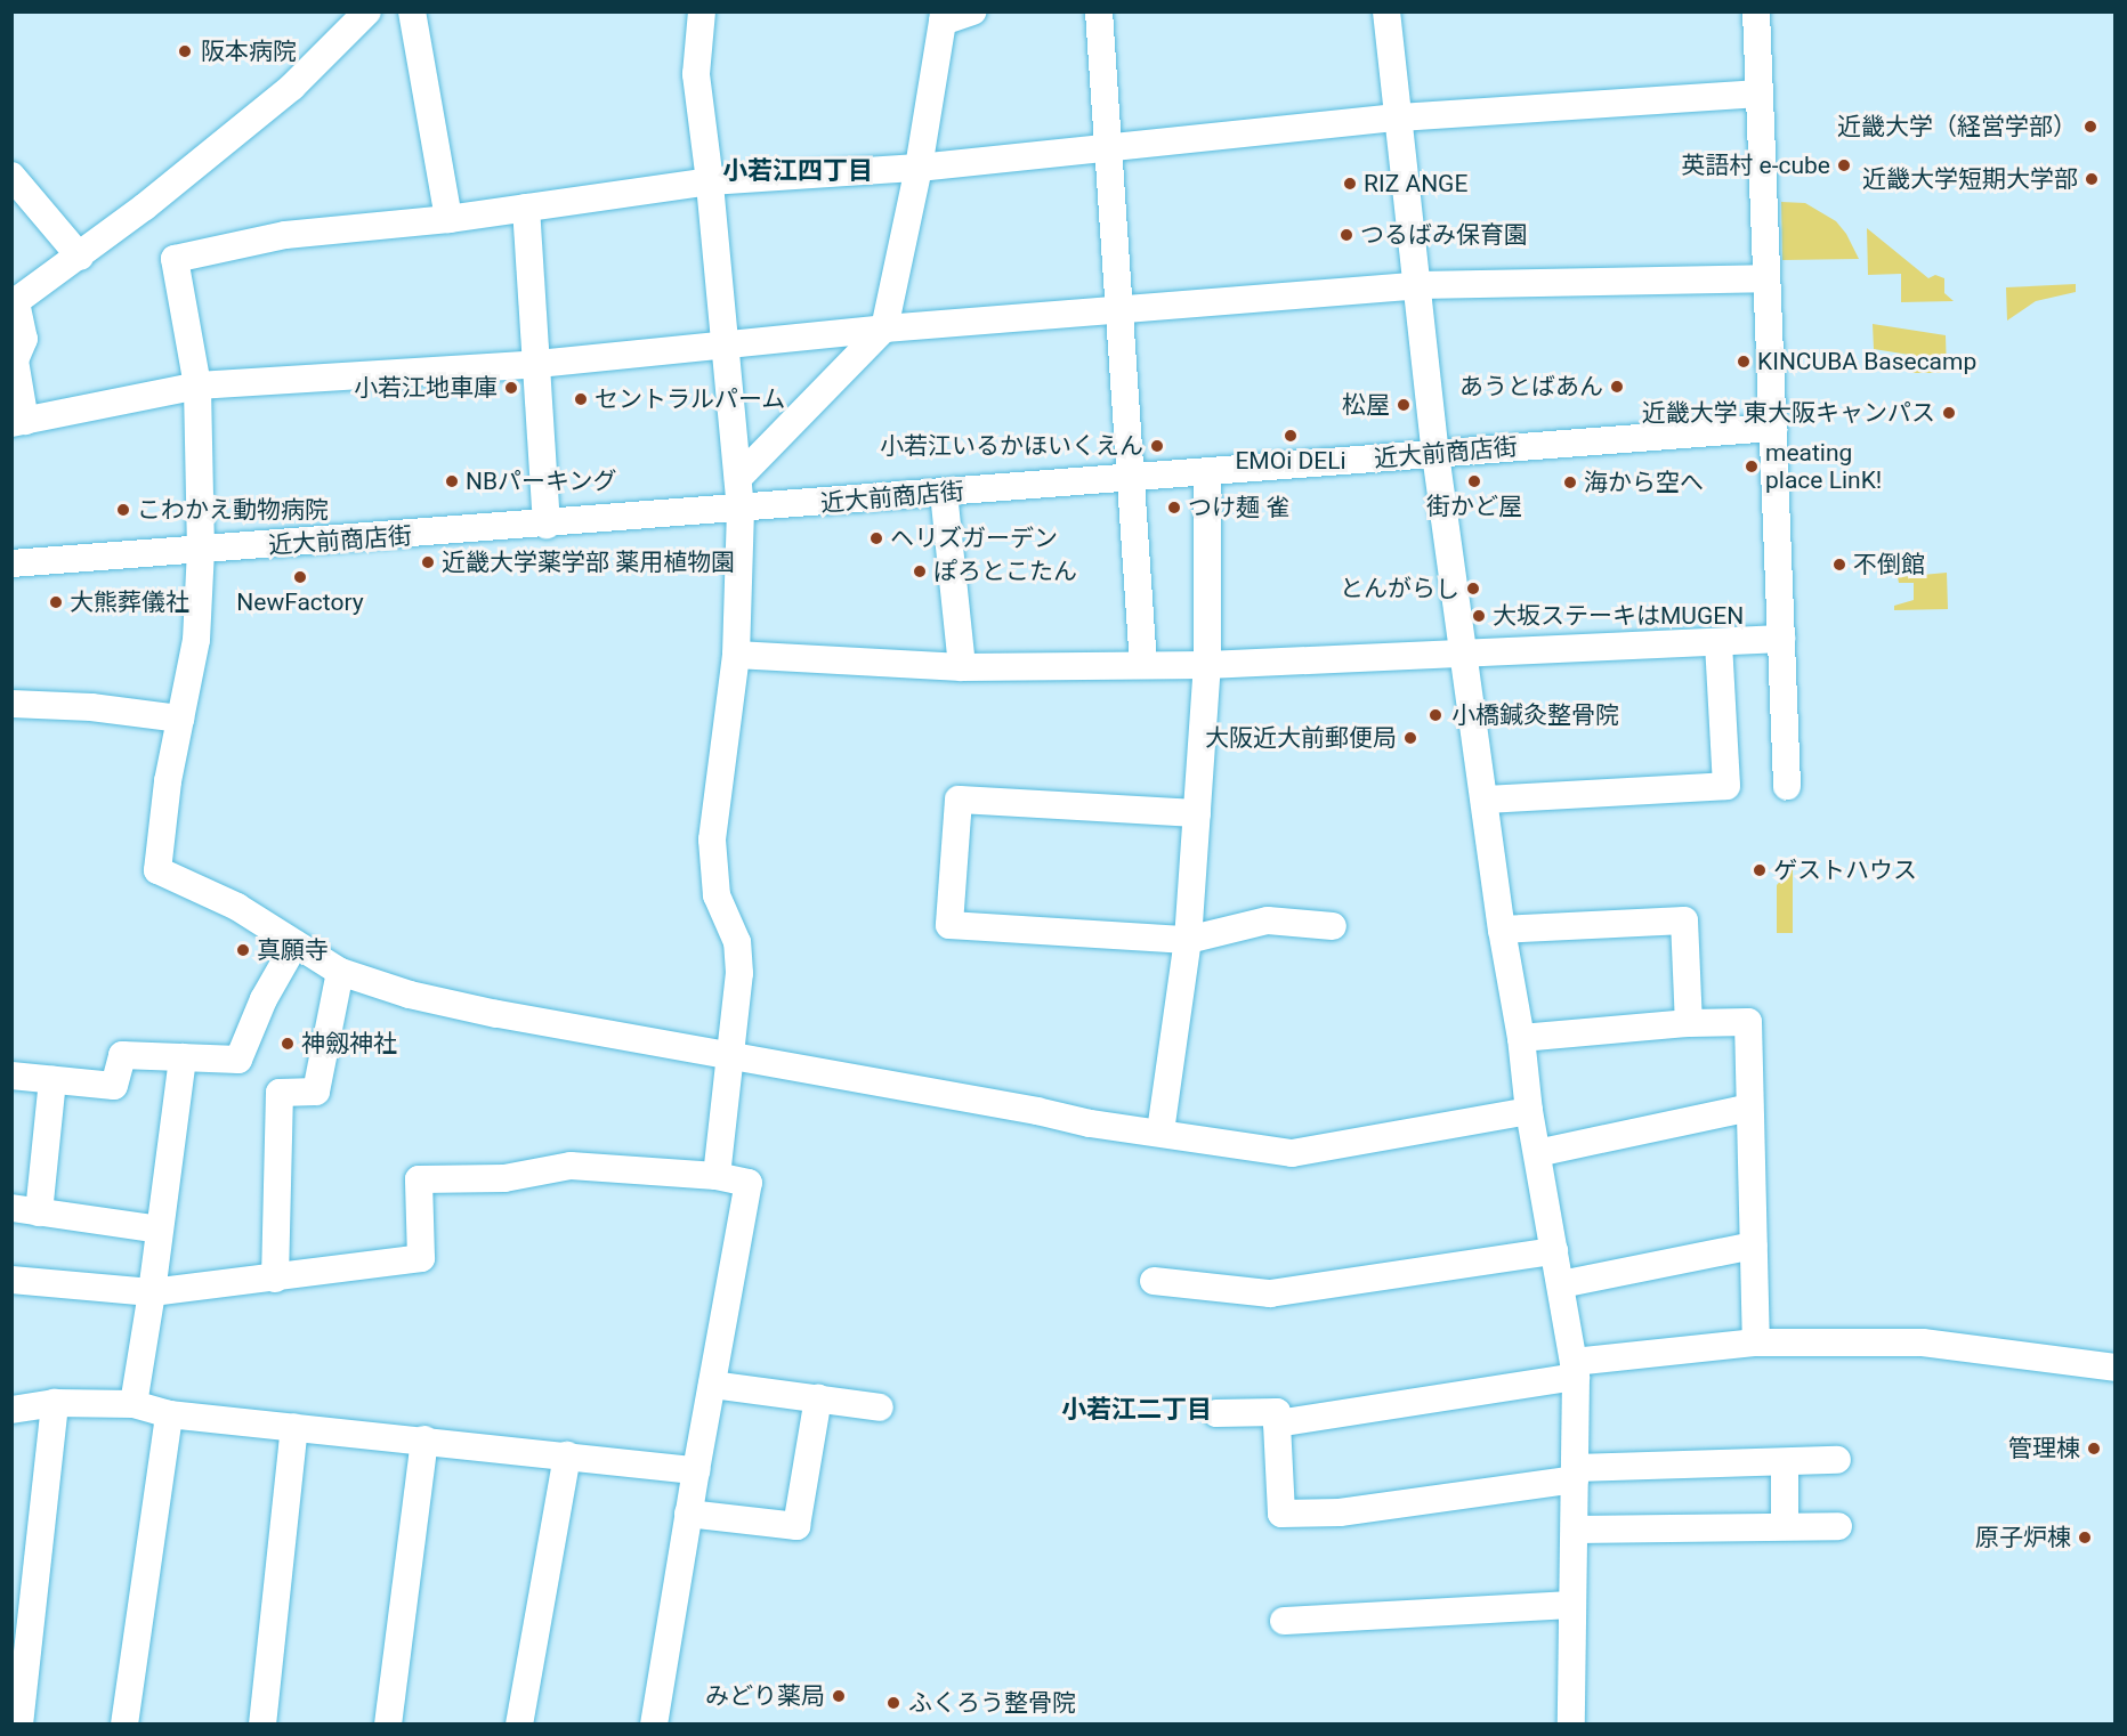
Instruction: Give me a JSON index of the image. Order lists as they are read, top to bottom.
{
  "streets": {
    "street": ["近大前商店街"]
  },
  "districts": ["小若江四丁目", "小若江二丁目"],
  "places": [
    "阪本病院",
    "近畿大学（経営学部）",
    "英語村 e-cube",
    "近畿大学短期大学部",
    "RIZ ANGE",
    "つるばみ保育園",
    "KINCUBA Basecamp",
    "あうとばあん",
    "小若江地車庫",
    "セントラルパーム",
    "松屋",
    "近畿大学 東大阪キャンパス",
    "EMOi DELi",
    "小若江いるかほいくえん",
    "meating place LinK!",
    "NBパーキング",
    "街かど屋",
    "海から空へ",
    "つけ麺 雀",
    "こわかえ動物病院",
    "ヘリズガーデン",
    "近畿大学薬学部 薬用植物園",
    "不倒館",
    "ぽろとこたん",
    "NewFactory",
    "とんがらし",
    "大熊葬儀社",
    "大坂ステーキはMUGEN",
    "小橋鍼灸整骨院",
    "大阪近大前郵便局",
    "ゲストハウス",
    "真願寺",
    "神劔神社",
    "管理棟",
    "原子炉棟",
    "みどり薬局",
    "ふくろう整骨院"
  ]
}
